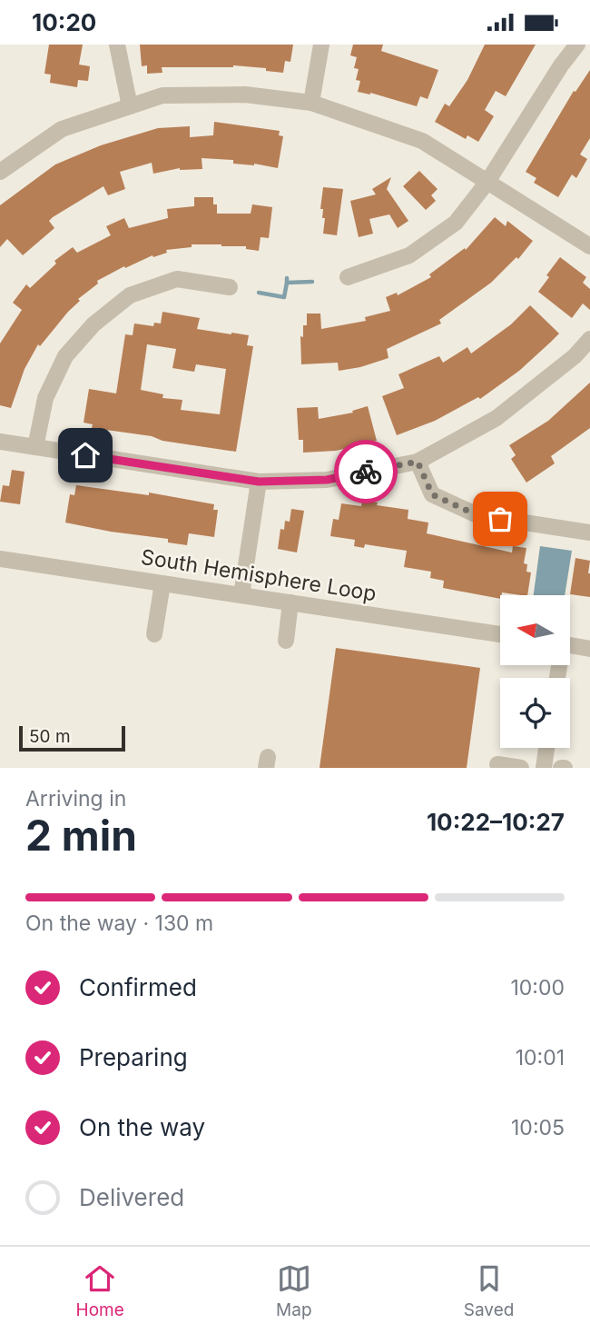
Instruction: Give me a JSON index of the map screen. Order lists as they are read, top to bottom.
{
  "streets": {
    "street": ["South Hemisphere Loop"]
  },
  "scale_bar": "50 m",
  "north": "left",
  "page": {
    "status": "10:20",
    "scale": "50 m",
    "heading": ["2 min", "Arriving in", "10:22–10:27"],
    "bar": "On the way · 130 m",
    "list": [
      ["Confirmed", "10:00"],
      ["Preparing", "10:01"],
      ["On the way", "10:05"],
      "Delivered"
    ],
    "tabs": ["Home", "Map", "Saved"]
  }
}
